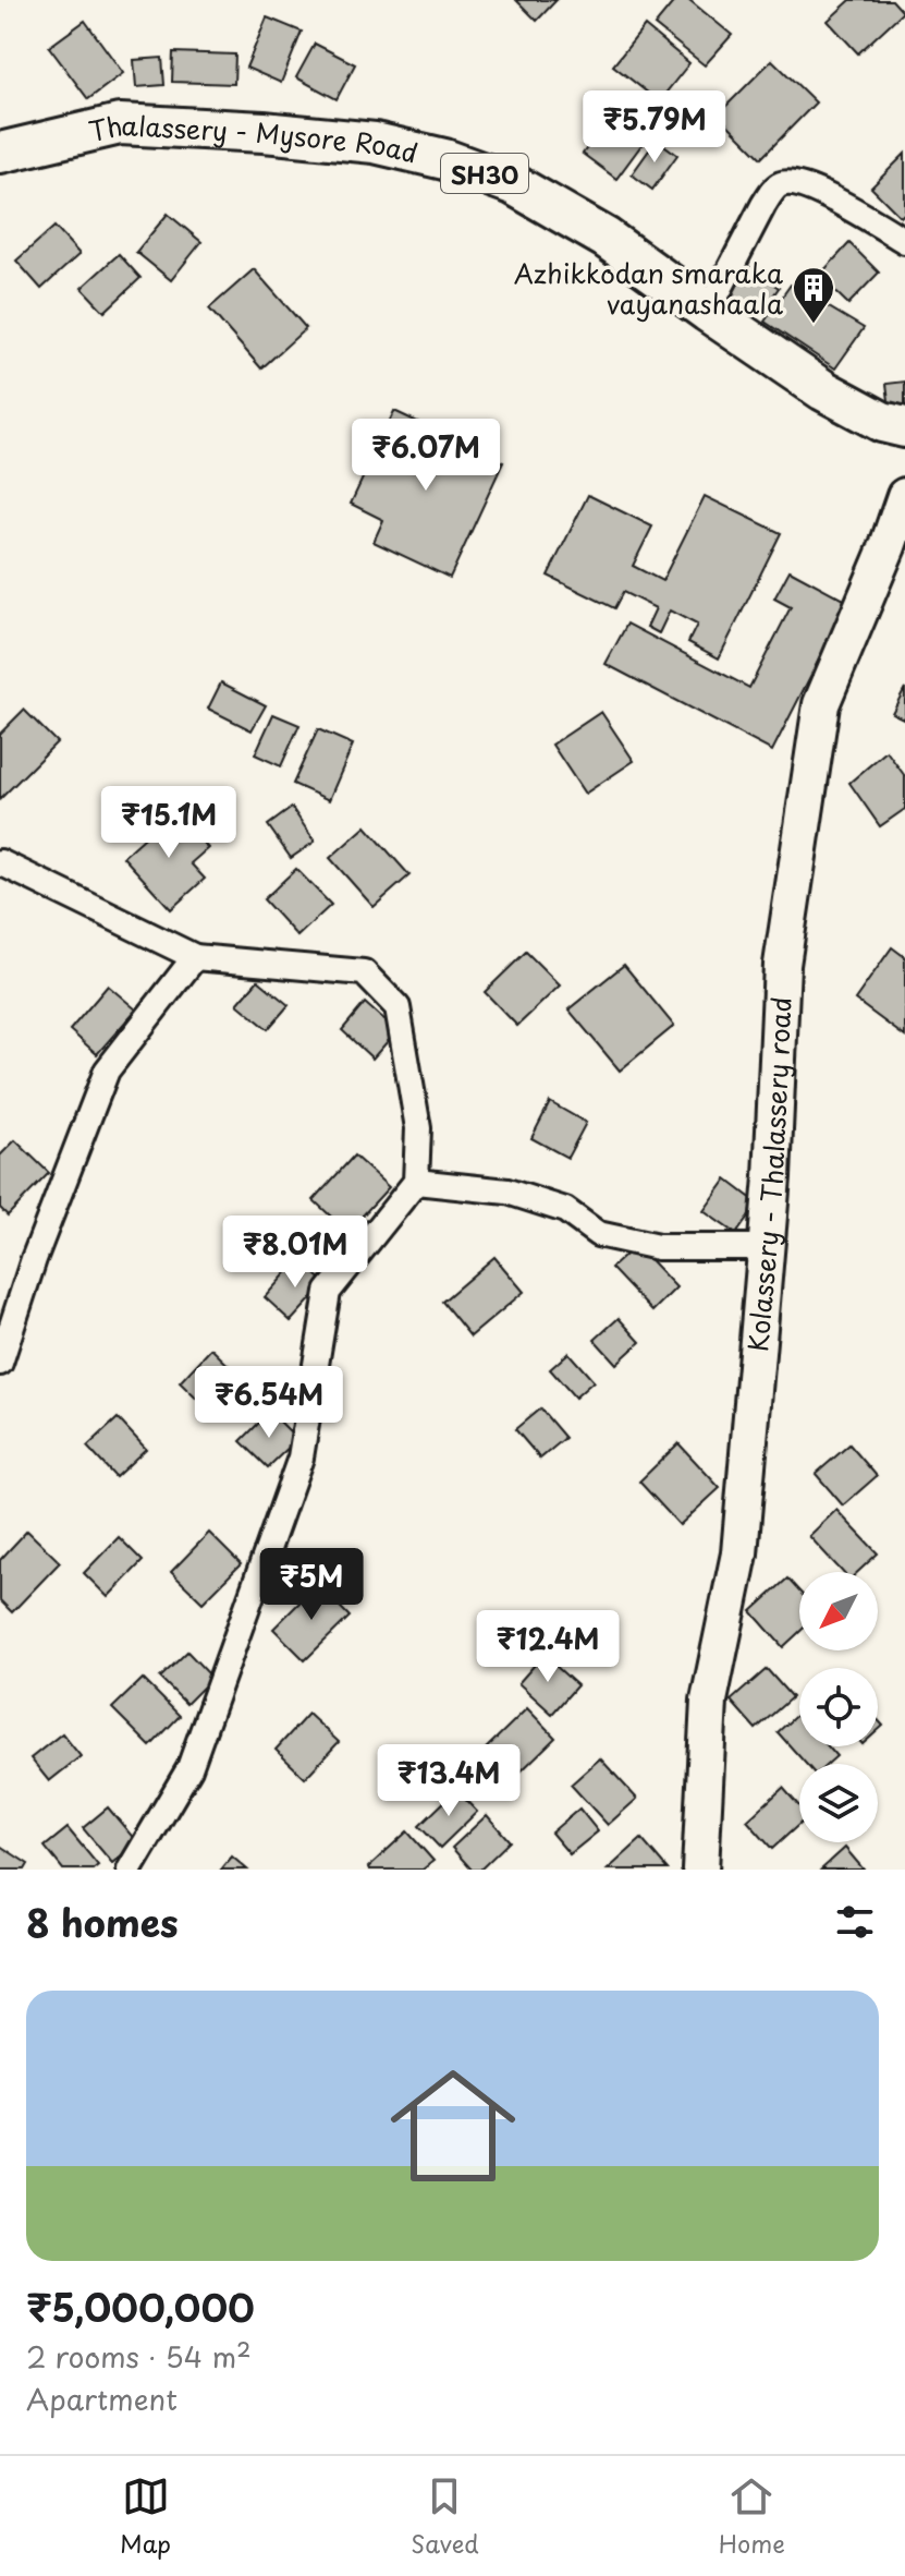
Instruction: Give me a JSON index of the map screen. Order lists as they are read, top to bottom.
{
  "streets": {
    "main road": ["Thalassery - Mysore Road", "SH30", "Kolassery - Thalassery road"]
  },
  "places": {
    "building": ["Azhikkodan smaraka vayanashaala"]
  },
  "north": "bottom left",
  "page": {
    "price": [
      "₹5.79M",
      "₹6.07M",
      "₹15.1M",
      "₹8.01M",
      "₹6.54M",
      "₹5M",
      "₹12.4M",
      "₹13.4M"
    ],
    "heading": "8 homes",
    "list": [
      {
        "name": "₹5,000,000",
        "note": "2 rooms · 54 m² · Apartment"
      }
    ],
    "tabs": ["Map", "Saved", "Home"]
  }
}
